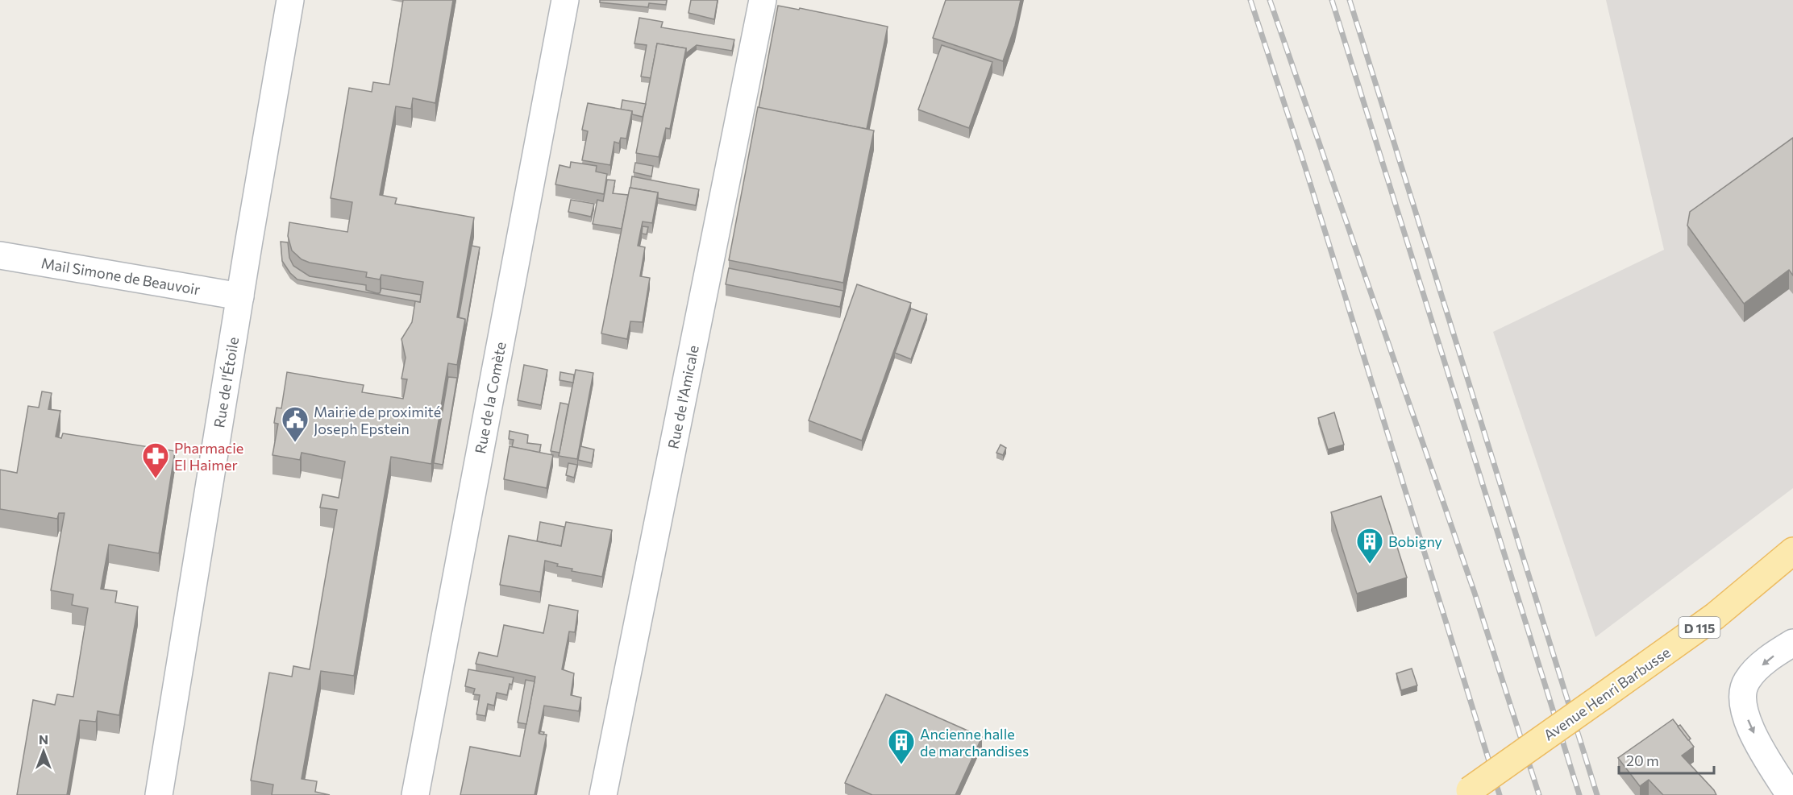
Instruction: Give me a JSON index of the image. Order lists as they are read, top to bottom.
{
  "streets": {
    "main road": ["D 115", "Avenue Henri Barbusse"],
    "street": [
      "Mail Simone de Beauvoir",
      "Rue de l'Étoile",
      "Rue de la Comète",
      "Rue de l'Amicale"
    ]
  },
  "crossings": [
    ["Mail Simone de Beauvoir", "Rue de l'Étoile"]
  ],
  "places": {
    "public building": ["Mairie de proximité Joseph Epstein"],
    "pharmacy": ["Pharmacie El Haimer"],
    "building": ["Bobigny", "Ancienne halle de marchandises"]
  },
  "scale_bar": "20 m",
  "north": "top"
}
